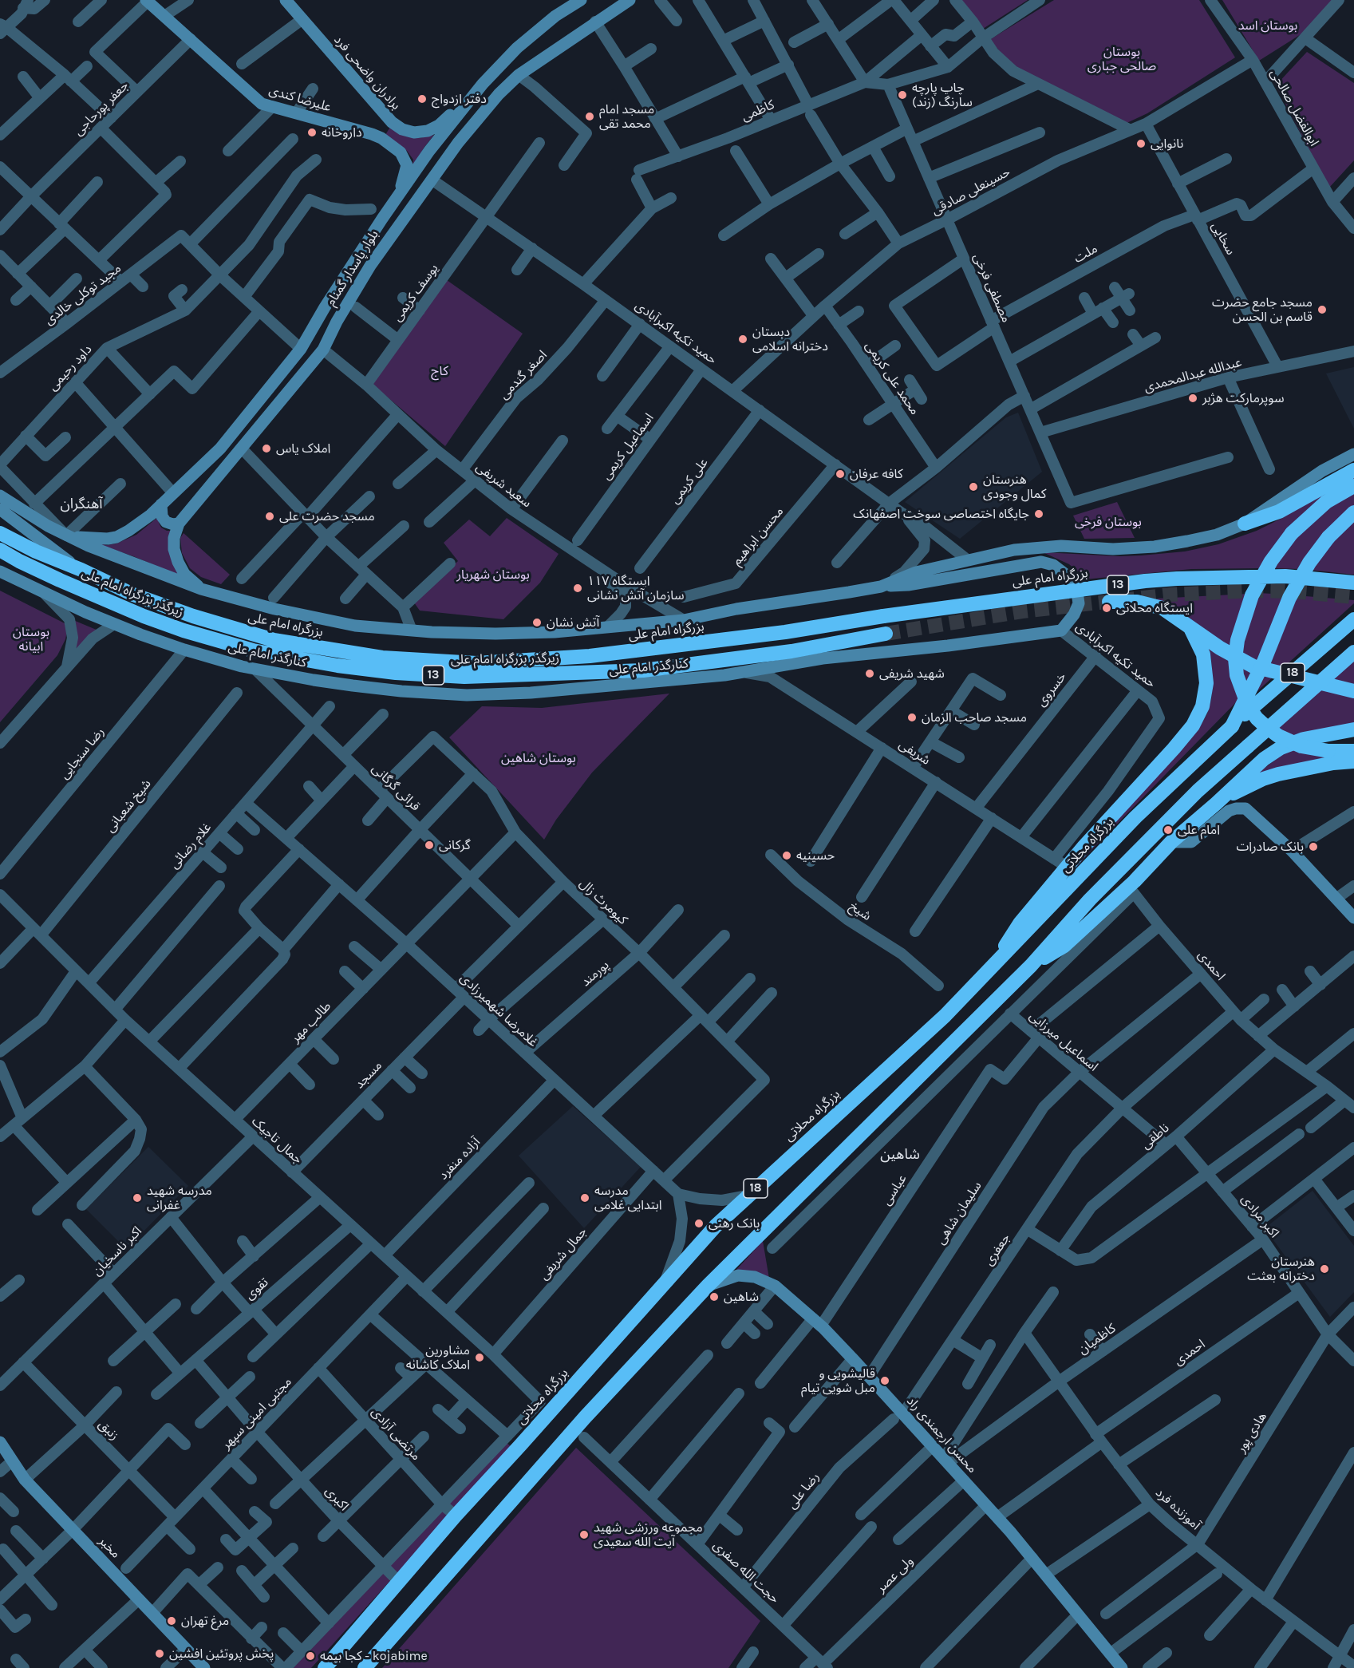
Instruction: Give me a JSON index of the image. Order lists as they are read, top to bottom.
{
  "streets": {
    "highway": [
      "بزرگراه امام علی",
      "13",
      "زیرگذر بزرگراه امام علی",
      "18",
      "بزرگراه محلاتی"
    ],
    "main road": [
      "برادران واضحی فرد",
      "علیرضا کندی",
      "بلوار پاسدار گمنام",
      "کنارگذر امام علی",
      "محسن ارجمندی راد",
      "مخبر"
    ],
    "street": [
      "ابوالفضل صالحی",
      "جعفر پورحاجی",
      "کاظمی",
      "حسینعلی صادقی",
      "سخایی",
      "ملت",
      "مصطفی فرخی",
      "یوسف کریمی",
      "مجید توکلی خالدی",
      "حمید تکیه اکبرآبادی",
      "داود رحیمی",
      "اصغر گندمی",
      "عبدالله عبدالمحمدی",
      "محمد علی کریمی",
      "اسماعیل کریمی",
      "علی کریمی",
      "سعید شریفی",
      "محسن ابراهیم",
      "خسروی",
      "شریفی",
      "رضا سنجایی",
      "قرائی گرگانی",
      "شیخ شعبانی",
      "غلام رضائی",
      "کیومرث زال",
      "شیخ",
      "احمدی",
      "پورمند",
      "غلامرضا شهمیرزادی",
      "طالب مهر",
      "اسماعیل میرزایی",
      "مسجد",
      "ناطقی",
      "جمال تاجیک",
      "آزاده منفرد",
      "عباسی",
      "سلیمان شاهی",
      "اکبر مرادی",
      "جعفری",
      "اکبر ناسخیان",
      "جمال شریفی",
      "تقوی",
      "کاظمیان",
      "مجتبی امینی سپهر",
      "زنبق",
      "هادی پور",
      "مرتضی آزادی",
      "رضا علی",
      "اکبری",
      "آموزنده فرد",
      "حجت الله صفری",
      "ولی عصر"
    ]
  },
  "crossings": [
    ["برادران واضحی فرد", "بلوار پاسدار گمنام"],
    ["علیرضا کندی", "جعفر پورحاجی"],
    ["علیرضا کندی", "بلوار پاسدار گمنام"],
    ["ابوالفضل صالحی", "حسینعلی صادقی"],
    ["ابوالفضل صالحی", "ملت"],
    ["کاظمی", "مصطفی فرخی"],
    ["حسینعلی صادقی", "سخایی"],
    ["حسینعلی صادقی", "مصطفی فرخی"],
    ["حسینعلی صادقی", "حمید تکیه اکبرآبادی"],
    ["حسینعلی صادقی", "محمد علی کریمی"],
    ["سخایی", "ملت"],
    ["سخایی", "عبدالله عبدالمحمدی"],
    ["ملت", "مصطفی فرخی"],
    ["بلوار پاسدار گمنام", "حمید تکیه اکبرآبادی"],
    ["بلوار پاسدار گمنام", "سعید شریفی"],
    ["مصطفی فرخی", "عبدالله عبدالمحمدی"],
    ["یوسف کریمی", "حمید تکیه اکبرآبادی"],
    ["یوسف کریمی", "سعید شریفی"],
    ["حمید تکیه اکبرآبادی", "اصغر گندمی"],
    ["حمید تکیه اکبرآبادی", "اسماعیل کریمی"],
    ["حمید تکیه اکبرآبادی", "علی کریمی"],
    ["حمید تکیه اکبرآبادی", "محسن ابراهیم"],
    ["حمید تکیه اکبرآبادی", "کنارگذر امام علی"],
    ["حمید تکیه اکبرآبادی", "خسروی"],
    ["حمید تکیه اکبرآبادی", "شریفی"],
    ["اصغر گندمی", "سعید شریفی"],
    ["اسماعیل کریمی", "سعید شریفی"],
    ["کنارگذر امام علی", "شریفی"],
    ["کنارگذر امام علی", "رضا سنجایی"],
    ["کنارگذر امام علی", "قرائی گرگانی"],
    ["18", "محسن ارجمندی راد"],
    ["خسروی", "شریفی"],
    ["قرائی گرگانی", "غلام رضائی"],
    ["قرائی گرگانی", "کیومرث زال"],
    ["قرائی گرگانی", "طالب مهر"],
    ["شیخ شعبانی", "جمال تاجیک"],
    ["بزرگراه محلاتی", "مرتضی آزادی"],
    ["بزرگراه محلاتی", "اکبری"],
    ["غلام رضائی", "غلامرضا شهمیرزادی"],
    ["غلام رضائی", "جمال تاجیک"],
    ["کیومرث زال", "پورمند"],
    ["کیومرث زال", "غلامرضا شهمیرزادی"],
    ["کیومرث زال", "طالب مهر"],
    ["احمدی", "اسماعیل میرزایی"],
    ["احمدی", "ناطقی"],
    ["احمدی", "سلیمان شاهی"],
    ["احمدی", "اکبر مرادی"],
    ["احمدی", "جعفری"],
    ["احمدی", "محسن ارجمندی راد"],
    ["احمدی", "آموزنده فرد"],
    ["پورمند", "غلامرضا شهمیرزادی"],
    ["غلامرضا شهمیرزادی", "طالب مهر"],
    ["غلامرضا شهمیرزادی", "مسجد"],
    ["غلامرضا شهمیرزادی", "آزاده منفرد"],
    ["غلامرضا شهمیرزادی", "جمال شریفی"],
    ["طالب مهر", "جمال تاجیک"],
    ["اسماعیل میرزایی", "ناطقی"],
    ["اسماعیل میرزایی", "عباسی"],
    ["اسماعیل میرزایی", "سلیمان شاهی"],
    ["اسماعیل میرزایی", "جعفری"],
    ["مسجد", "جمال تاجیک"],
    ["ناطقی", "اکبر مرادی"],
    ["جمال تاجیک", "آزاده منفرد"],
    ["جمال تاجیک", "اکبر ناسخیان"],
    ["جمال تاجیک", "جمال شریفی"],
    ["جمال تاجیک", "تقوی"],
    ["جمال تاجیک", "مجتبی امینی سپهر"],
    ["عباسی", "محسن ارجمندی راد"],
    ["سلیمان شاهی", "محسن ارجمندی راد"],
    ["اکبر مرادی", "کاظمیان"],
    ["اکبر مرادی", "هادی پور"],
    ["جعفری", "محسن ارجمندی راد"],
    ["جعفری", "رضا علی"],
    ["اکبر ناسخیان", "زنبق"],
    ["تقوی", "اکبری"],
    ["کاظمیان", "محسن ارجمندی راد"],
    ["کاظمیان", "آموزنده فرد"],
    ["مجتبی امینی سپهر", "زنبق"],
    ["مجتبی امینی سپهر", "مرتضی آزادی"],
    ["مجتبی امینی سپهر", "اکبری"],
    ["هادی پور", "آموزنده فرد"],
    ["محسن ارجمندی راد", "رضا علی"],
    ["محسن ارجمندی راد", "ولی عصر"],
    ["رضا علی", "حجت الله صفری"],
    ["حجت الله صفری", "ولی عصر"]
  ],
  "districts": ["آهنگران", "شاهین"],
  "parks": [
    "بوستان اسد",
    "بوستان صالحی جباری",
    "کاج",
    "بوستان فرخی",
    "بوستان شهریار",
    "بوستان ابیانه",
    "بوستان شاهین"
  ],
  "places": [
    "چاپ پارچه سارنگ (زند)",
    "دفتر ازدواج",
    "مسجد امام محمد تقی",
    "داروخانه",
    "نانوایی",
    "مسجد جامع حضرت قاسم بن الحسن",
    "دبستان دخترانه اسلامی",
    "سوپرمارکت هژبر",
    "املاک یاس",
    "کافه عرفان",
    "هنرستان کمال وجودی",
    "جایگاه اختصاصی سوخت اصفهانک",
    "مسجد حضرت علی",
    "ایستگاه ۱۱۷ سازمان آتش نشانی",
    "ایستگاه محلاتی",
    "آتش نشان",
    "شهید شریفی",
    "مسجد صاحب الزمان",
    "امام علی",
    "گرکانی",
    "بانک صادرات",
    "حسینیه",
    "مدرسه شهید غفرانی",
    "مدرسه ابتدایی غلامی",
    "بانک رهنی",
    "هنرستان دخترانه بعثت",
    "شاهین",
    "مشاورین املاک کاشانه",
    "قالیشویی و مبل شویی تیام",
    "مجموعه ورزشی شهید آیت‌ الله سعیدی",
    "مرغ تهران",
    "پخش پروتئین افشین",
    "کجا بیمه - kojabime"
  ]
}
